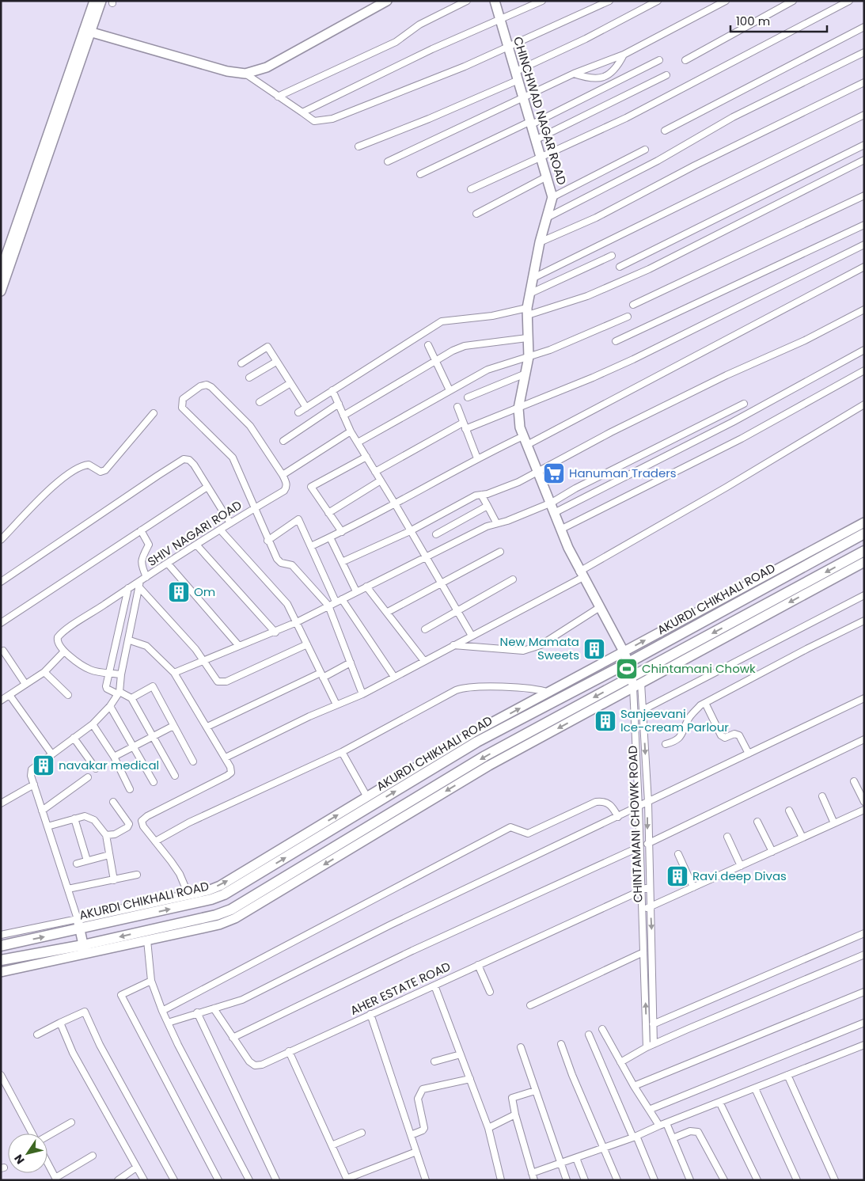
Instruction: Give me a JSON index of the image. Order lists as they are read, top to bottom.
{
  "streets": {
    "main road": ["AKURDI CHIKHALI ROAD"],
    "street": [
      "CHINCHWAD NAGAR ROAD",
      "SHIV NAGARI ROAD",
      "CHINTAMANI CHOWK ROAD",
      "AHER ESTATE ROAD"
    ]
  },
  "crossings": [
    ["CHINCHWAD NAGAR ROAD", "CHINTAMANI CHOWK ROAD"],
    ["AKURDI CHIKHALI ROAD", "CHINTAMANI CHOWK ROAD"],
    ["CHINTAMANI CHOWK ROAD", "AHER ESTATE ROAD"]
  ],
  "places": {
    "supermarket": ["Hanuman Traders"],
    "building": [
      "Om",
      "New Mamata Sweets",
      "Sanjeevani Ice-cream Parlour",
      "navakar medical",
      "Ravi deep Divas"
    ],
    "sports": ["Chintamani Chowk"]
  },
  "scale_bar": "100 m",
  "north": "bottom left"
}
